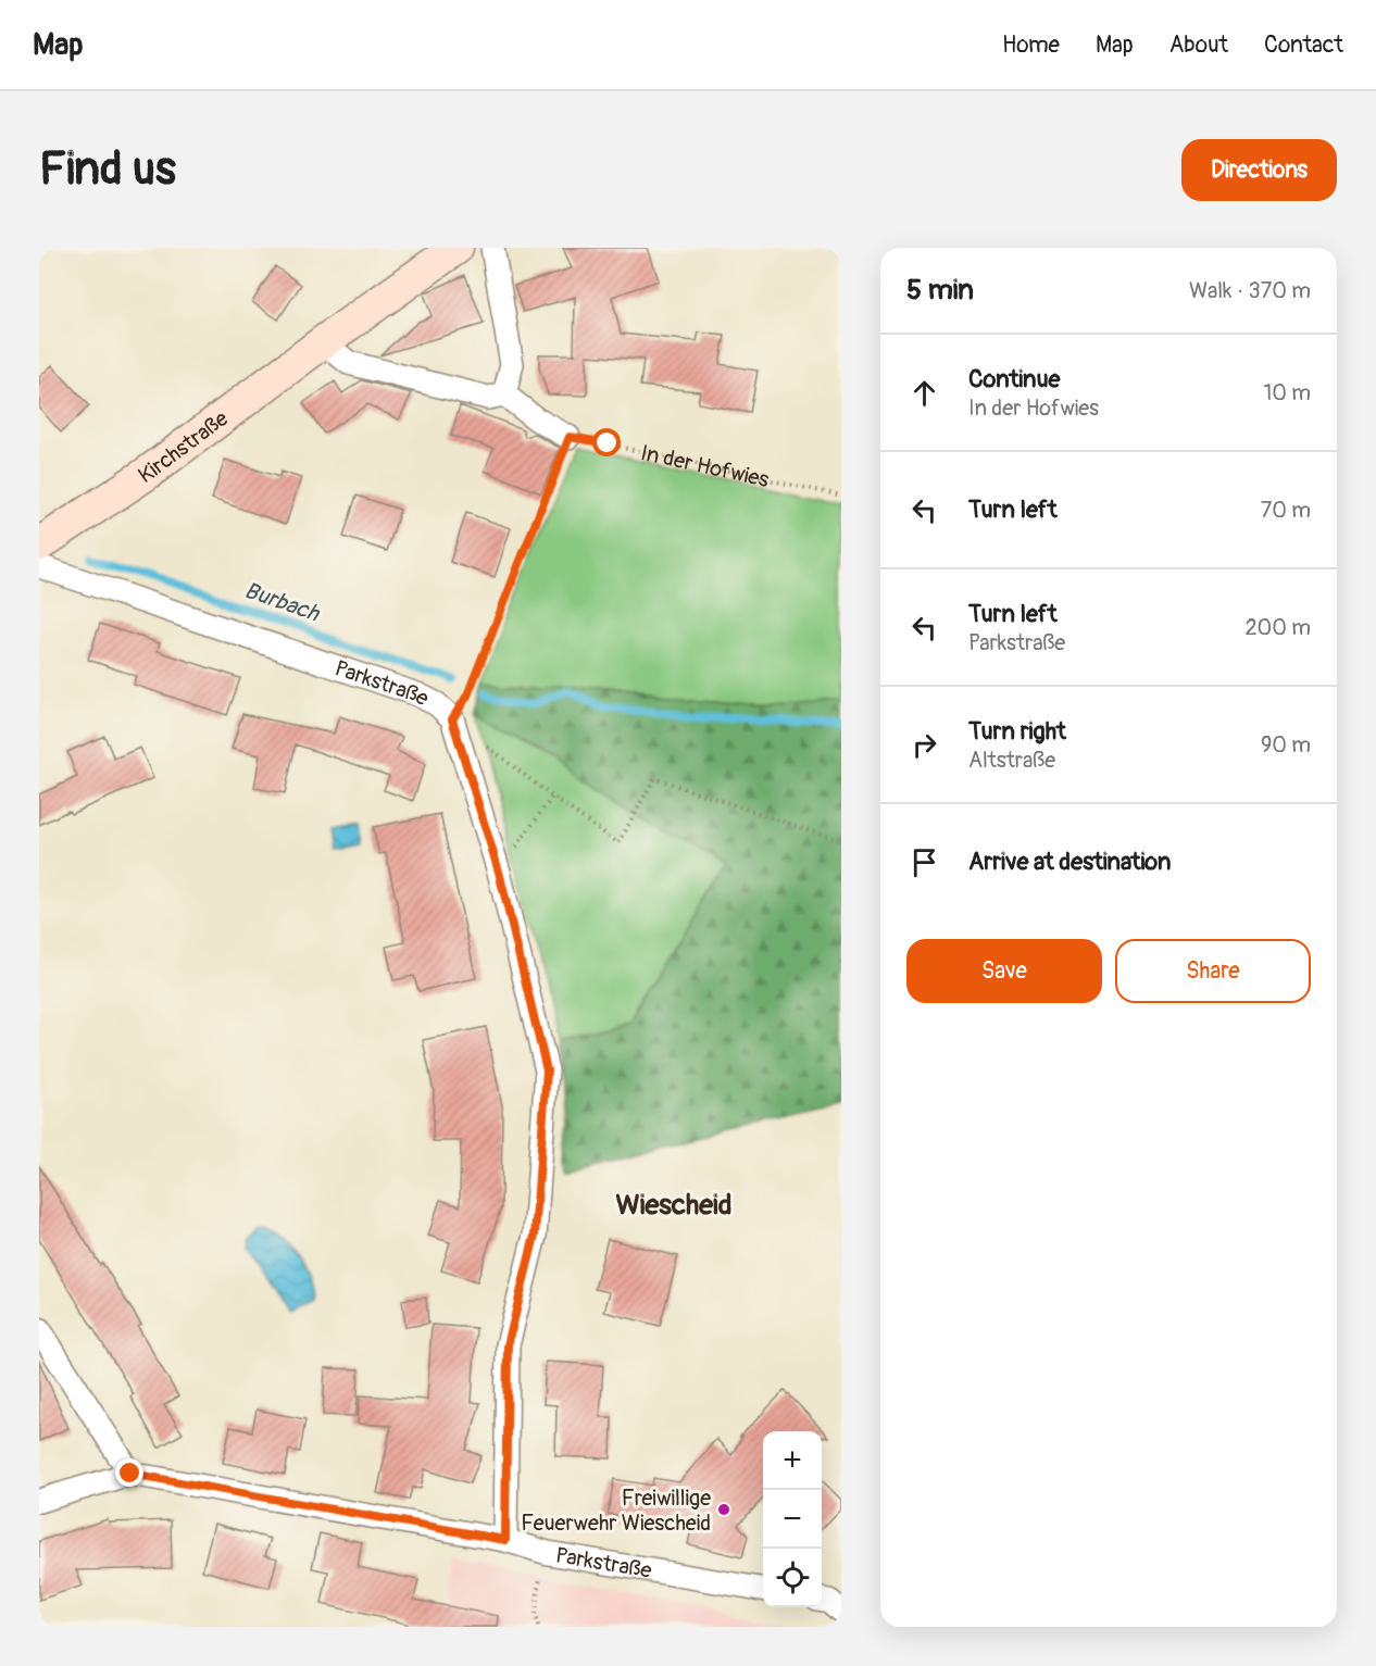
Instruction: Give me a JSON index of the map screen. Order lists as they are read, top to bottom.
{
  "streets": {
    "street": ["Kirchstraße", "Parkstraße"],
    "path": ["In der Hofwies"]
  },
  "districts": ["Wiescheid"],
  "water": ["Burbach"],
  "places": ["Freiwillige Feuerwehr Wiescheid"],
  "page": {
    "header": "Map",
    "nav": [
      "Home",
      "Map",
      "About",
      "Contact"
    ],
    "buttons": [
      "Directions",
      ["Save", "Share"]
    ],
    "title": "Find us",
    "heading": ["5 min", "Walk · 370 m"],
    "list": [
      ["Continue", "In der Hofwies", "10 m"],
      ["Turn left", "70 m"],
      ["Turn left", "Parkstraße", "200 m"],
      ["Turn right", "Altstraße", "90 m"],
      "Arrive at destination"
    ],
    "map_buttons": ["+", "−"]
  }
}
